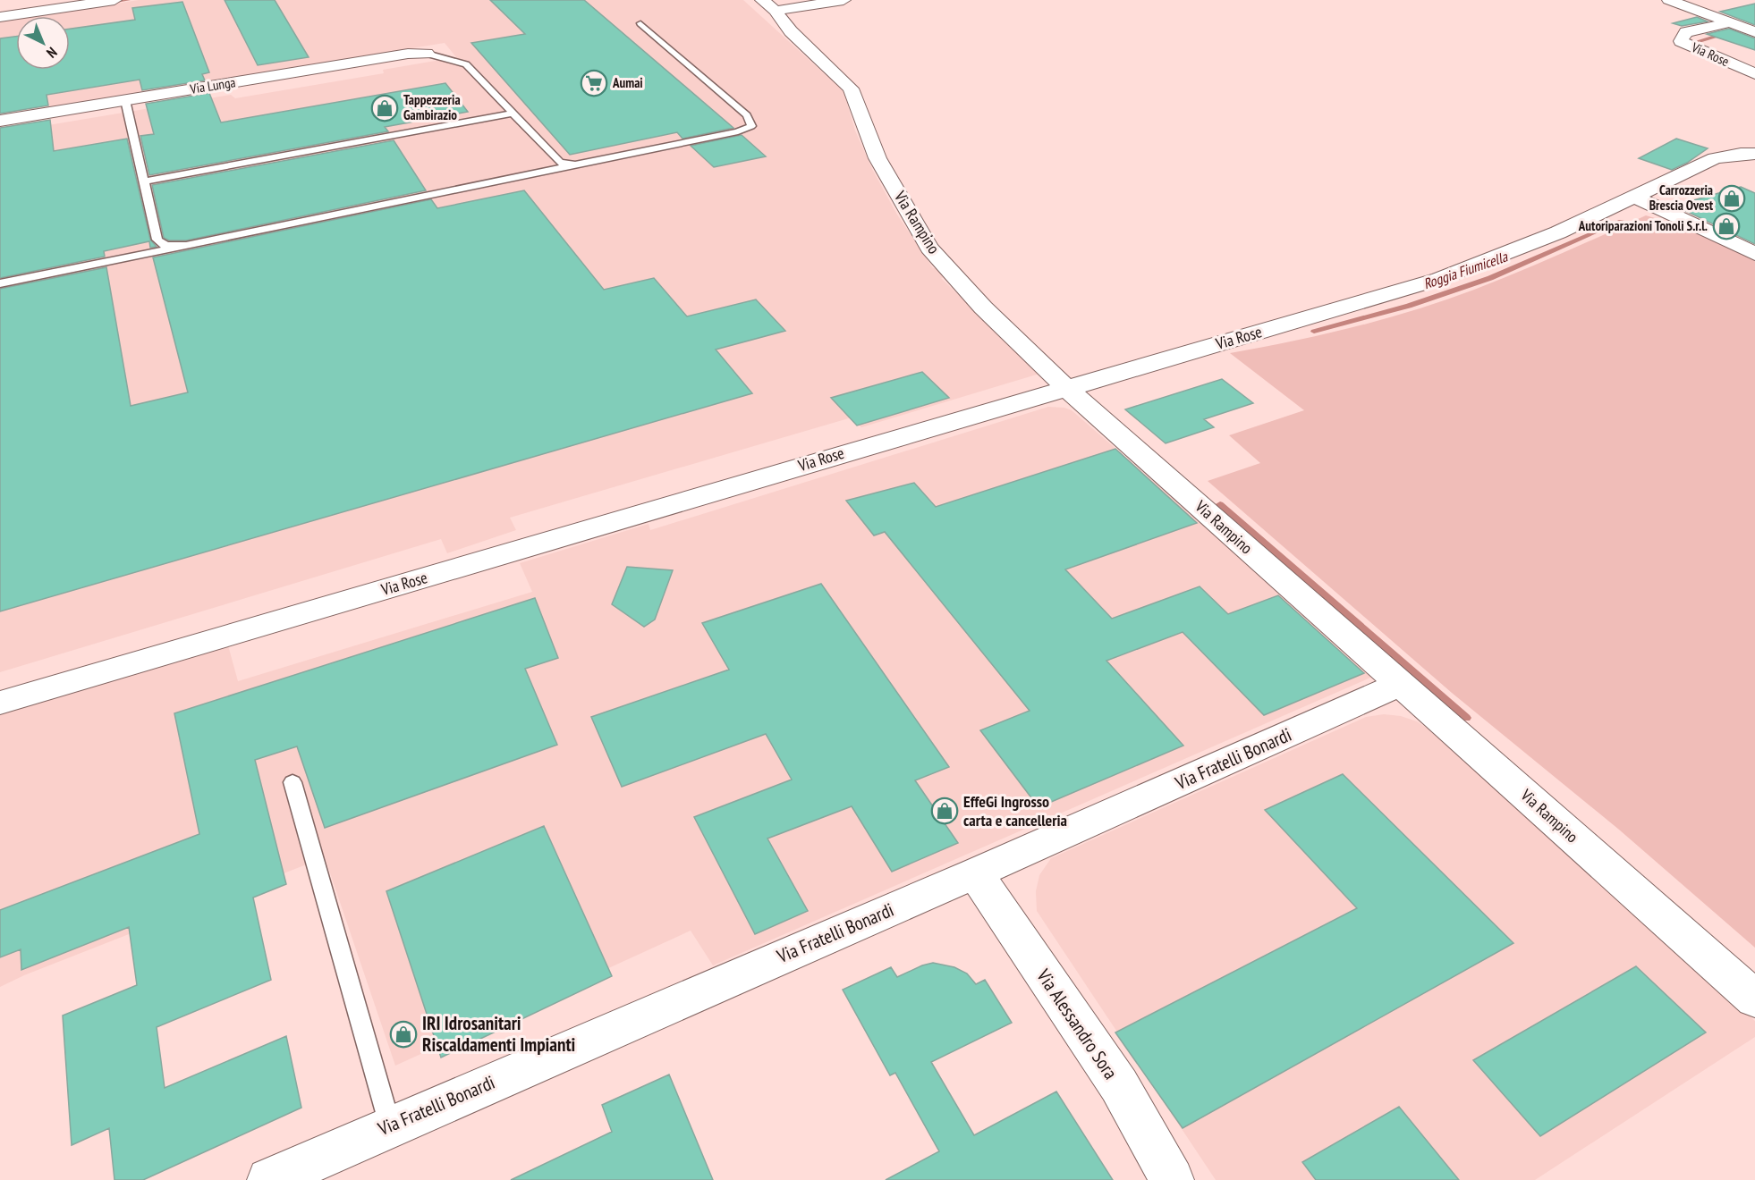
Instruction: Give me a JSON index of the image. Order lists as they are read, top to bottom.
{
  "streets": {
    "main road": [
      "Via Rose",
      "Via Lunga",
      "Via Rampino",
      "Via Fratelli Bonardi",
      "Via Alessandro Sora"
    ]
  },
  "crossings": [
    ["Via Rose", "Via Rampino"],
    ["Via Rampino", "Via Fratelli Bonardi"],
    ["Via Fratelli Bonardi", "Via Alessandro Sora"]
  ],
  "water": ["Roggia Fiumicella"],
  "places": {
    "supermarket": ["Aumai"],
    "shop": [
      "Tappezzeria Gambirazio",
      "Carrozzeria Brescia Ovest",
      "Autoriparazioni Tonoli S.r.l.",
      "EffeGi Ingrosso carta e cancelleria",
      "IRI Idrosanitari Riscaldamenti Impianti"
    ]
  },
  "north": "bottom right"
}
